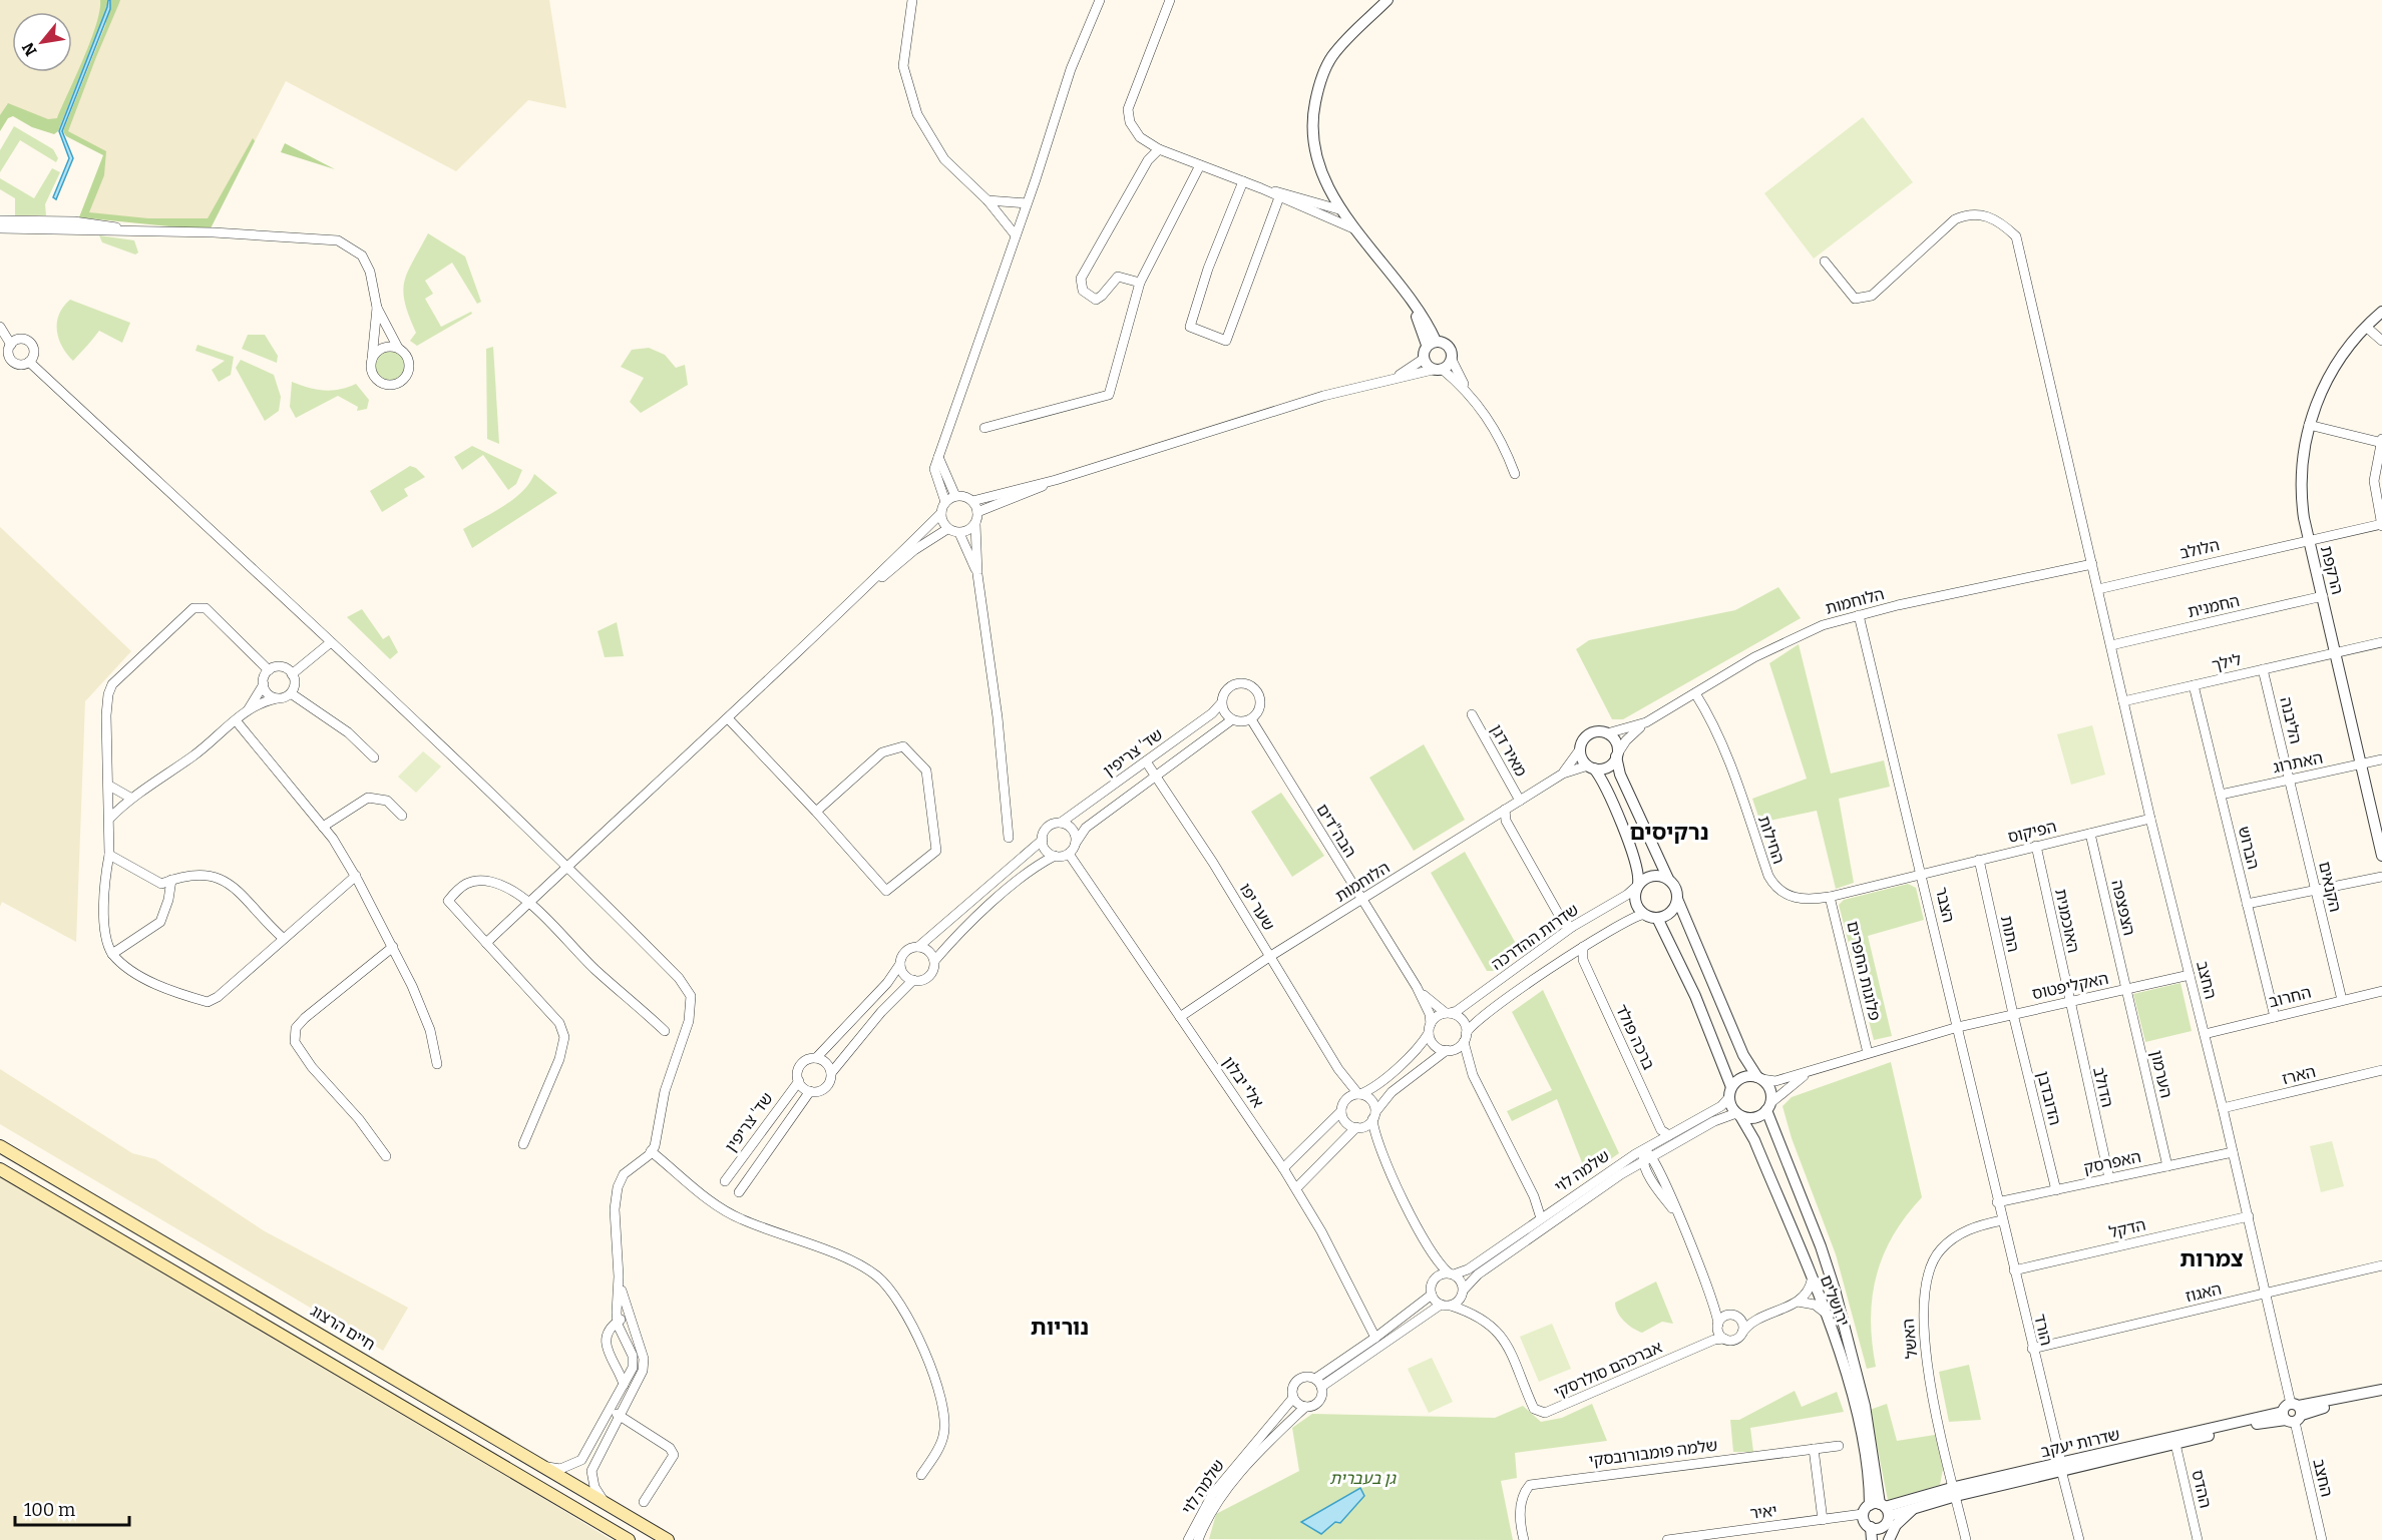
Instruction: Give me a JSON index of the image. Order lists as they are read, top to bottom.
{
  "streets": {
    "main road": ["חיים הרצוג"],
    "street": [
      "הלולב",
      "הרקפת",
      "הלוחמות",
      "החמנית",
      "לילך",
      "הליבנה",
      "מאיר דגן",
      "שד' צריפין",
      "האתרוג",
      "הבה\"דים",
      "הפיקוס",
      "החילות",
      "הברוש",
      "הקנאים",
      "הצבר",
      "שער יפו",
      "הצפצפה",
      "האוכמנית",
      "התות",
      "שדרות ההדרכה",
      "פלוגות החפרים",
      "החצב",
      "האקליפטוס",
      "החרוב",
      "ברכה פולד",
      "הערמון",
      "הארז",
      "אלי יבלון",
      "הדולב",
      "הדובדבן",
      "האפרסק",
      "שלמה לוי",
      "הדקל",
      "האגוז",
      "ירושלים",
      "הורד",
      "האשל",
      "אברכהם סולרסקי",
      "שדרות יעקב",
      "שלמה פומבורובסקי",
      "ההדס",
      "יאיר"
    ]
  },
  "crossings": [
    ["הלולב", "הרקפת"],
    ["הלולב", "החצב"],
    ["הרקפת", "החמנית"],
    ["הרקפת", "לילך"],
    ["הרקפת", "האתרוג"],
    ["הלוחמות", "מאיר דגן"],
    ["הלוחמות", "הבה\"דים"],
    ["הלוחמות", "החילות"],
    ["הלוחמות", "הצבר"],
    ["הלוחמות", "שער יפו"],
    ["הלוחמות", "החצב"],
    ["הלוחמות", "אלי יבלון"],
    ["החמנית", "החצב"],
    ["לילך", "הליבנה"],
    ["לילך", "הברוש"],
    ["לילך", "החצב"],
    ["הליבנה", "האתרוג"],
    ["הליבנה", "הקנאים"],
    ["שד' צריפין", "הבה\"דים"],
    ["שד' צריפין", "שער יפו"],
    ["שד' צריפין", "אלי יבלון"],
    ["האתרוג", "הברוש"],
    ["האתרוג", "הקנאים"],
    ["הבה\"דים", "שדרות ההדרכה"],
    ["הפיקוס", "החילות"],
    ["הפיקוס", "הצבר"],
    ["הפיקוס", "הצפצפה"],
    ["הפיקוס", "האוכמנית"],
    ["הפיקוס", "התות"],
    ["הפיקוס", "החצב"],
    ["החילות", "הצבר"],
    ["החילות", "פלוגות החפרים"],
    ["הברוש", "החרוב"],
    ["הקנאים", "החרוב"],
    ["הצבר", "האקליפטוס"],
    ["הצבר", "האפרסק"],
    ["הצבר", "הורד"],
    ["הצפצפה", "האקליפטוס"],
    ["הצפצפה", "הערמון"],
    ["האוכמנית", "האקליפטוס"],
    ["האוכמנית", "הדולב"],
    ["התות", "האקליפטוס"],
    ["התות", "הדובדבן"],
    ["החצב", "האקליפטוס"],
    ["החצב", "החרוב"],
    ["החצב", "הארז"],
    ["החצב", "האפרסק"],
    ["החצב", "הדקל"],
    ["החצב", "האגוז"],
    ["החצב", "שדרות יעקב"],
    ["האקליפטוס", "הערמון"],
    ["האקליפטוס", "הדולב"],
    ["האקליפטוס", "הדובדבן"],
    ["ברכה פולד", "שלמה לוי"],
    ["הערמון", "האפרסק"],
    ["הדולב", "האפרסק"],
    ["הדובדבן", "האפרסק"],
    ["האפרסק", "הורד"],
    ["שלמה לוי", "ירושלים"],
    ["שלמה לוי", "אברכהם סולרסקי"],
    ["הדקל", "הורד"],
    ["האגוז", "הורד"],
    ["ירושלים", "שדרות יעקב"],
    ["ירושלים", "יאיר"],
    ["הורד", "האשל"],
    ["הורד", "שדרות יעקב"],
    ["האשל", "שדרות יעקב"],
    ["שדרות יעקב", "ההדס"],
    ["שדרות יעקב", "יאיר"]
  ],
  "districts": ["נרקיסים", "צמרות", "נוריות"],
  "parks": ["גן בעברית"],
  "scale_bar": "100 m",
  "north": "bottom left"
}
